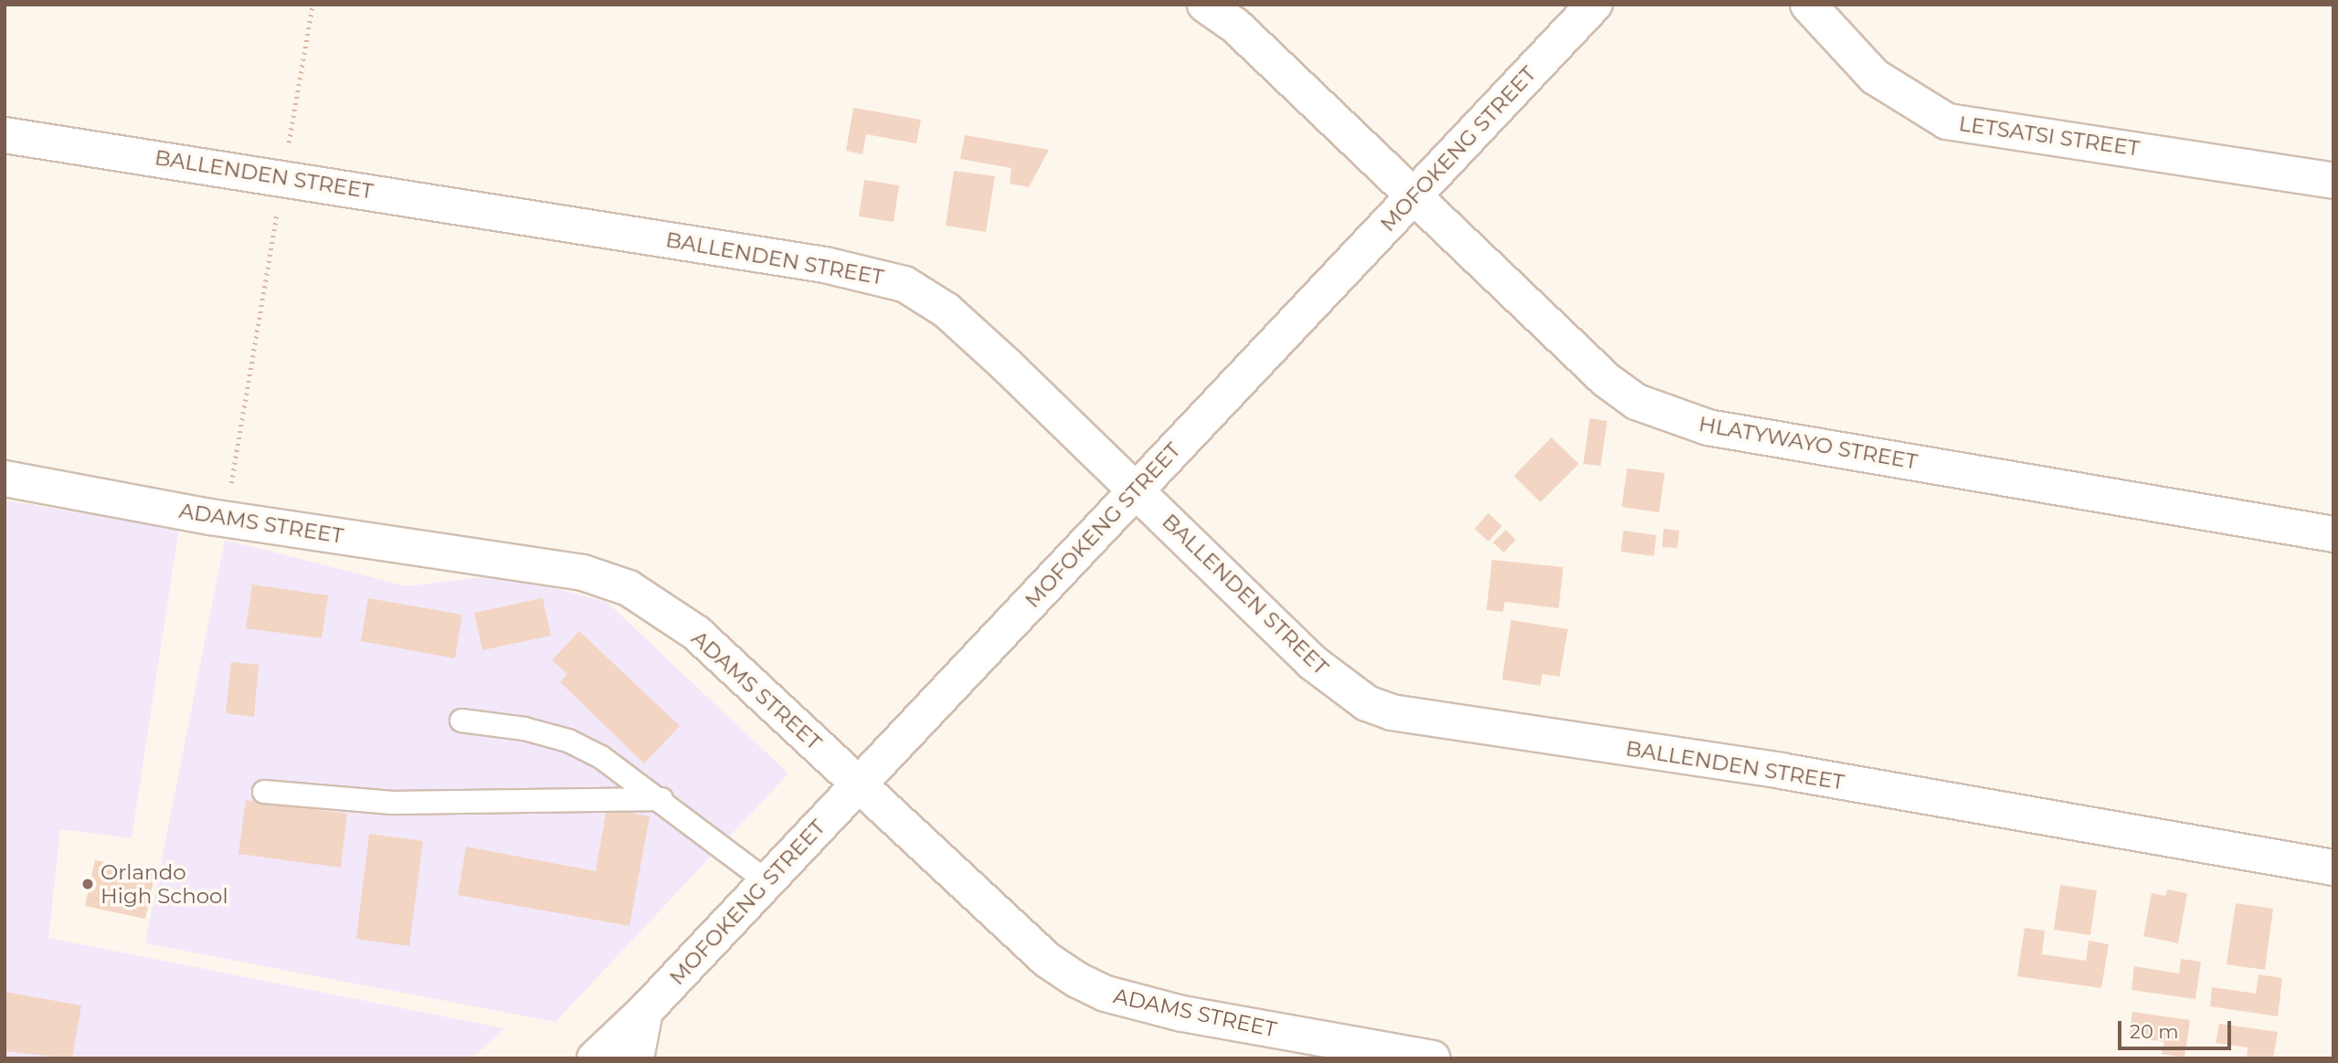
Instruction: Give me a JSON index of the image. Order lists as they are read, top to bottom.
{
  "streets": {
    "street": [
      "LETSATSI STREET",
      "MOFOKENG STREET",
      "BALLENDEN STREET",
      "HLATYWAYO STREET",
      "ADAMS STREET"
    ]
  },
  "crossings": [
    ["MOFOKENG STREET", "BALLENDEN STREET"],
    ["MOFOKENG STREET", "HLATYWAYO STREET"],
    ["MOFOKENG STREET", "ADAMS STREET"]
  ],
  "places": ["Orlando High School"],
  "scale_bar": "20 m"
}
